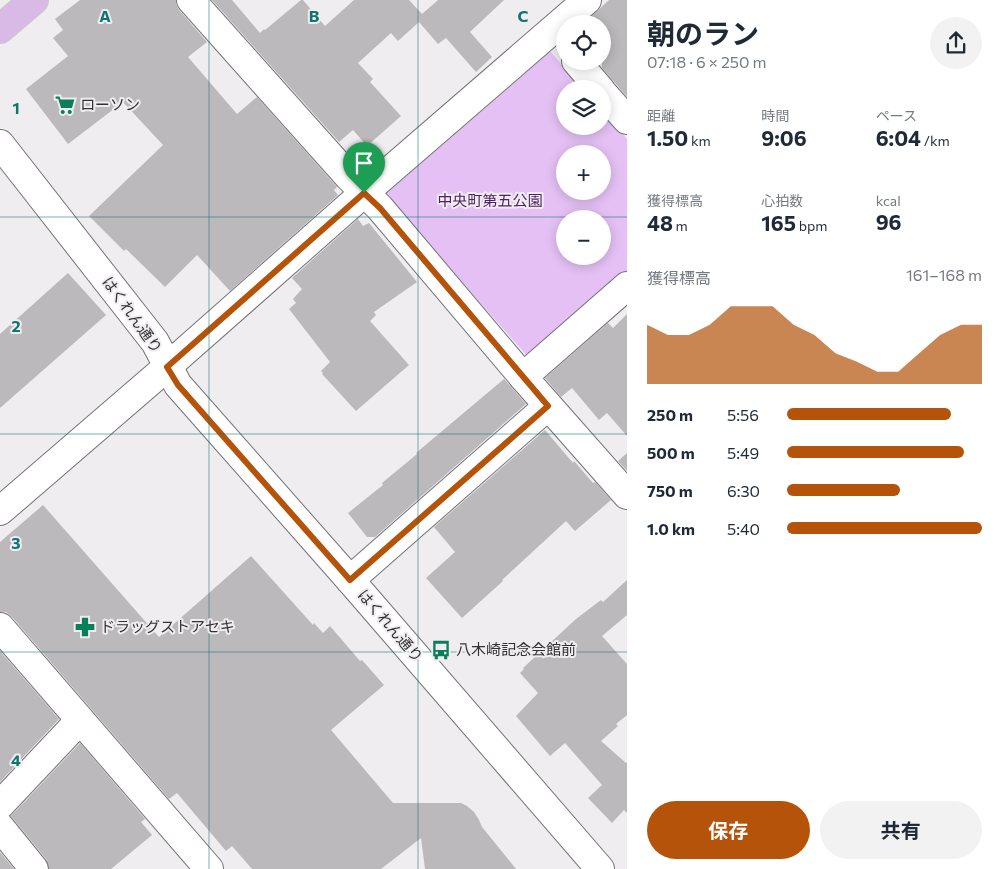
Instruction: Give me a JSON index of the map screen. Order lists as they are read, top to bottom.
{
  "streets": {
    "street": ["はくれん通り"]
  },
  "parks": ["中央町第五公園"],
  "places": {
    "supermarket": ["ローソン"],
    "pharmacy": ["ドラッグストアセキ"],
    "bus stop": ["八木崎記念会館前"]
  },
  "page": {
    "heading": ["朝のラン", "07:18 · 6 × 250 m"],
    "map_buttons": ["+", "−"],
    "stats": [
      ["距離", "1.50 km"],
      ["時間", "9:06"],
      ["ペース", "6:04 /km"],
      ["獲得標高", "48 m"],
      ["心拍数", "165 bpm"],
      ["kcal", "96"]
    ],
    "chart": ["獲得標高", "161–168 m"],
    "list": [
      {
        "name": "250 m",
        "note": "5:56"
      },
      {
        "name": "500 m",
        "note": "5:49"
      },
      {
        "name": "750 m",
        "note": "6:30"
      },
      {
        "name": "1.0 km",
        "note": "5:40"
      }
    ],
    "buttons": ["保存", "共有"]
  },
  "grid": {
    "columns": ["A", "B", "C"],
    "rows": [
      "1",
      "2",
      "3",
      "4"
    ]
  }
}
